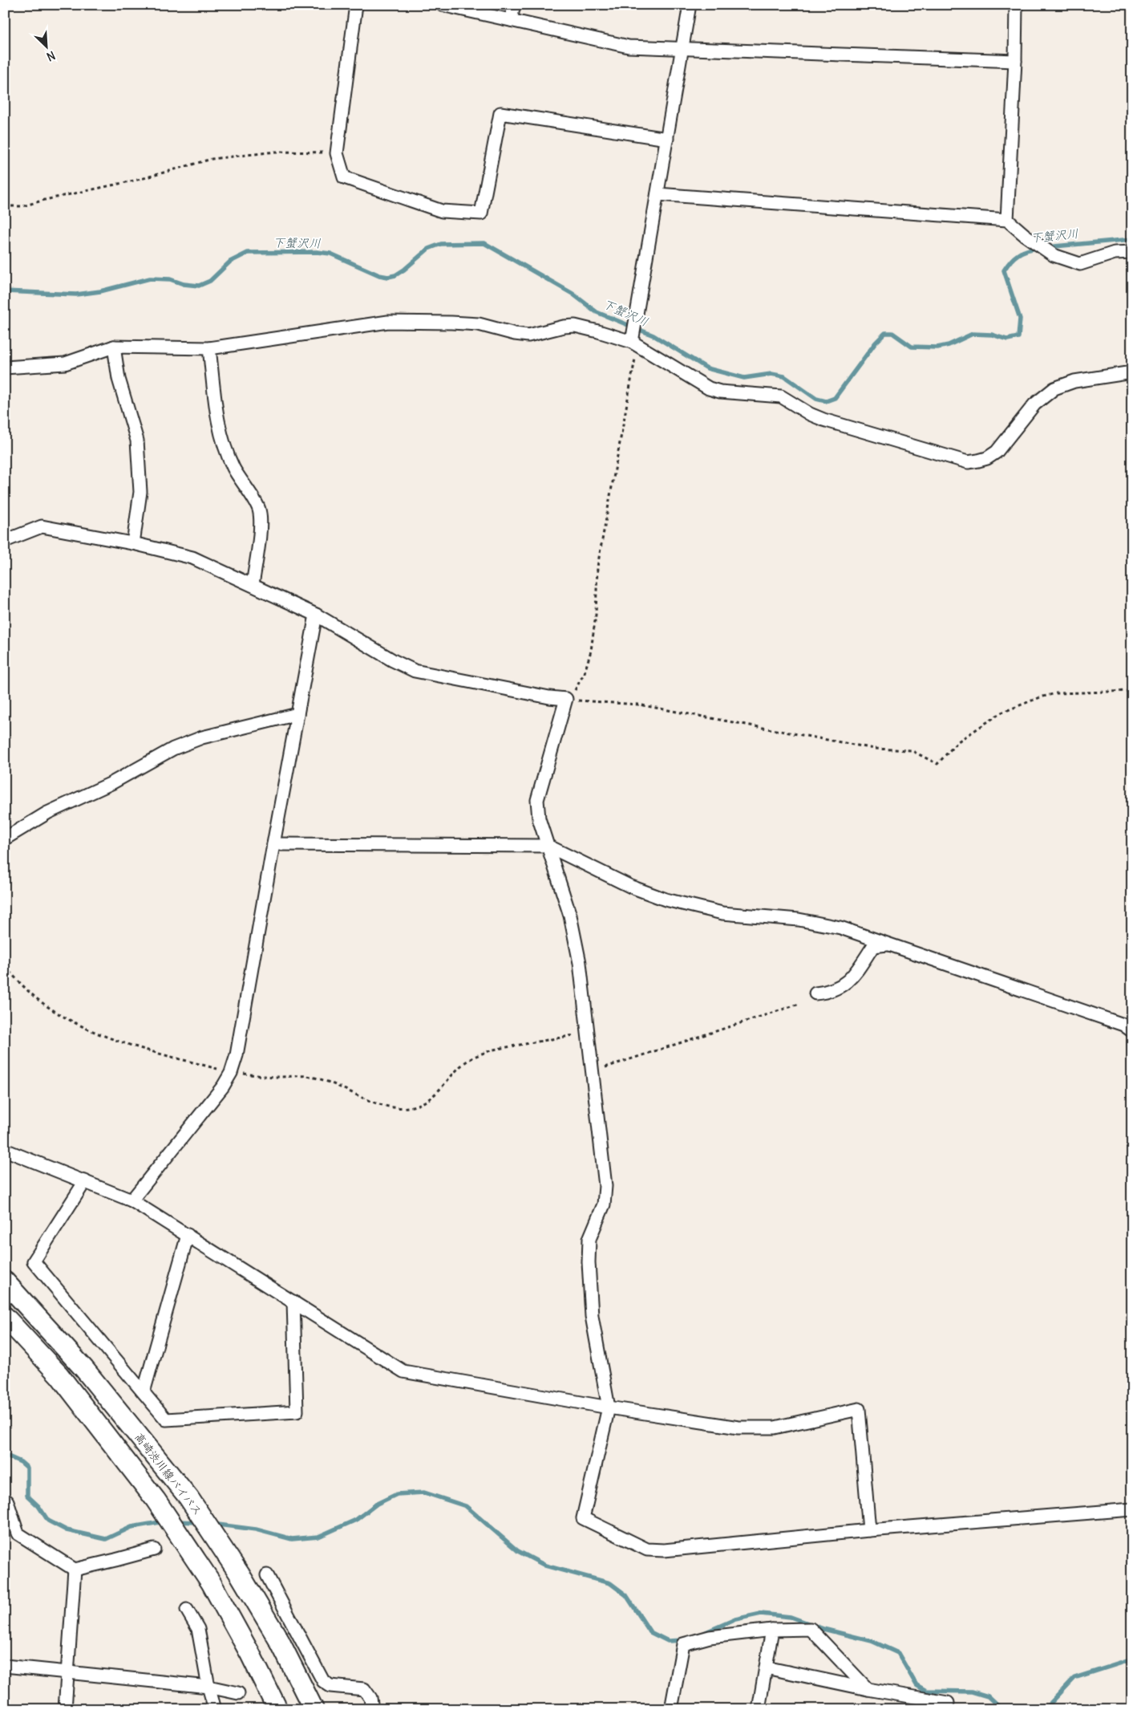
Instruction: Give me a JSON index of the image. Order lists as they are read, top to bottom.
{
  "streets": {
    "main road": ["高崎渋川線バイパス"]
  },
  "water": ["下蟹沢川"],
  "north": "bottom right"
}
